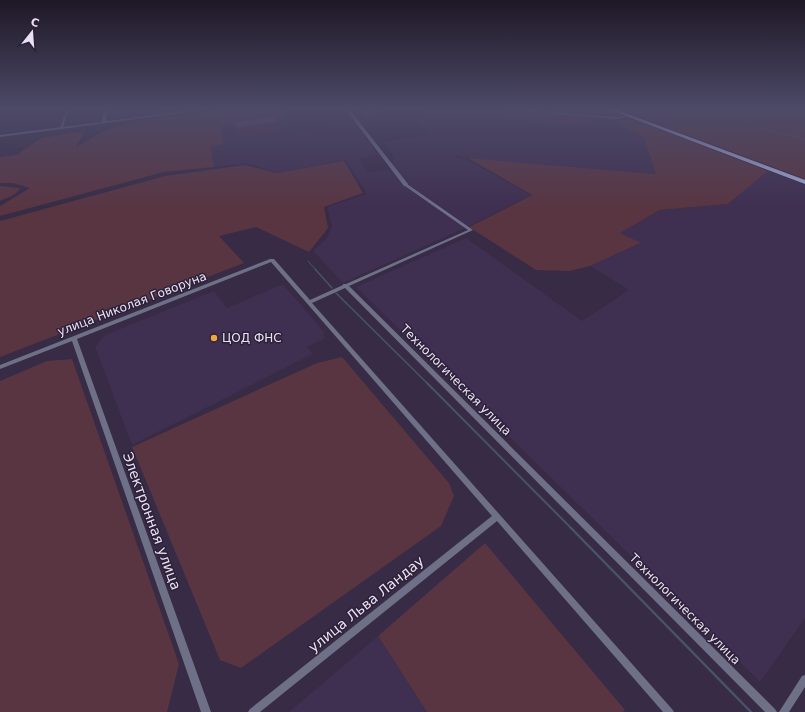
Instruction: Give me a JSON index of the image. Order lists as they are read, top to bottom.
{
  "streets": {
    "street": [
      "улица Николая Говоруна",
      "Технологическая улица",
      "Электронная улица",
      "улица Льва Ландау"
    ]
  },
  "crossings": [
    ["улица Николая Говоруна", "Электронная улица"]
  ],
  "places": ["ЦОД ФНС"],
  "north": "top"
}
